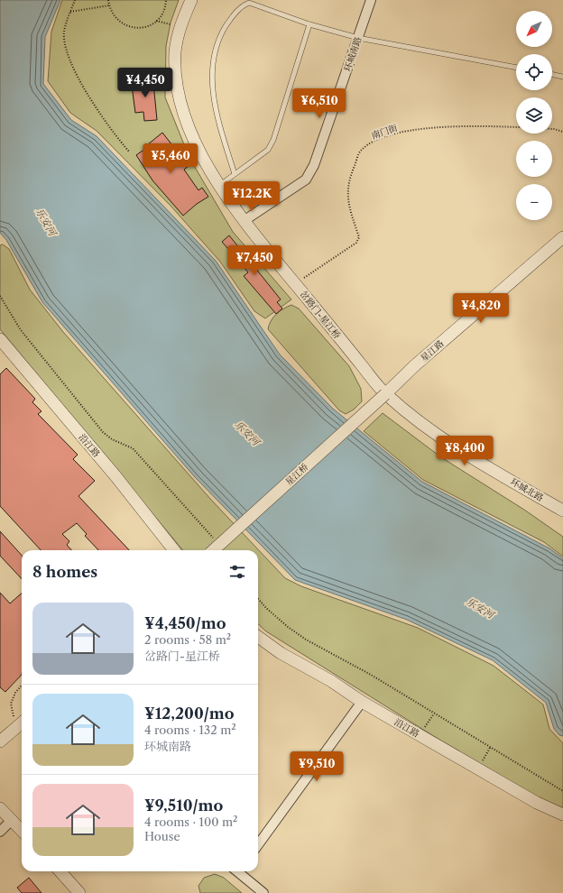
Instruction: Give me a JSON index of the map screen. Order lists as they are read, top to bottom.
{
  "streets": {
    "street": [
      "环城南路",
      "岔路门-星江桥",
      "星江路",
      "沿江路",
      "星江桥",
      "环城北路"
    ],
    "path": ["南门街"]
  },
  "crossings": [
    ["环城南路", "岔路门-星江桥"],
    ["南门街", "岔路门-星江桥"],
    ["岔路门-星江桥", "星江路"],
    ["岔路门-星江桥", "星江桥"],
    ["岔路门-星江桥", "环城北路"],
    ["星江路", "星江桥"],
    ["星江路", "环城北路"],
    ["星江桥", "环城北路"]
  ],
  "water": ["乐安河"],
  "north": "bottom left",
  "page": {
    "map_buttons": ["+", "−"],
    "price": [
      "¥4,450",
      "¥6,510",
      "¥5,460",
      "¥12.2K",
      "¥7,450",
      "¥4,820",
      "¥8,400",
      "¥9,510"
    ],
    "heading": "8 homes",
    "list": [
      {
        "name": "¥4,450/mo",
        "note": "2 rooms · 58 m² · 岔路门-星江桥"
      },
      {
        "name": "¥12,200/mo",
        "note": "4 rooms · 132 m² · 环城南路"
      },
      {
        "name": "¥9,510/mo",
        "note": "4 rooms · 100 m² · House"
      }
    ]
  }
}
